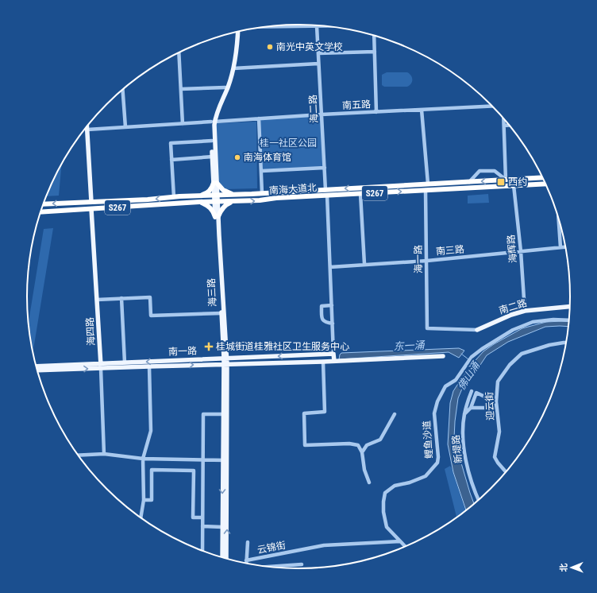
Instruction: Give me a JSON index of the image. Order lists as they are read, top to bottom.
{
  "streets": {
    "highway": ["南海大道北", "S267"],
    "main road": [
      "海三路",
      "南二路",
      "海四路",
      "南一路"
    ],
    "street": [
      "南五路",
      "海二路",
      "海辉路",
      "南三路",
      "海一路",
      "迎云街",
      "鲤鱼沙道",
      "新堤路",
      "云锦街"
    ]
  },
  "crossings": [
    ["南五路", "海二路"],
    ["海二路", "南海大道北"],
    ["南海大道北", "海辉路"],
    ["南海大道北", "海一路"],
    ["南海大道北", "海三路"],
    ["南海大道北", "海四路"],
    ["海辉路", "南三路"],
    ["海辉路", "南二路"],
    ["南三路", "海一路"],
    ["海一路", "南二路"],
    ["海三路", "南一路"],
    ["海四路", "南一路"],
    ["鲤鱼沙道", "云锦街"]
  ],
  "water": ["东一涌", "佛山涌"],
  "parks": ["桂一社区公园"],
  "places": {
    "other": ["南光中英文学校", "南海体育馆"],
    "transit": ["西约"],
    "health": ["桂城街道桂雅社区卫生服务中心"]
  },
  "north": "left"
}
